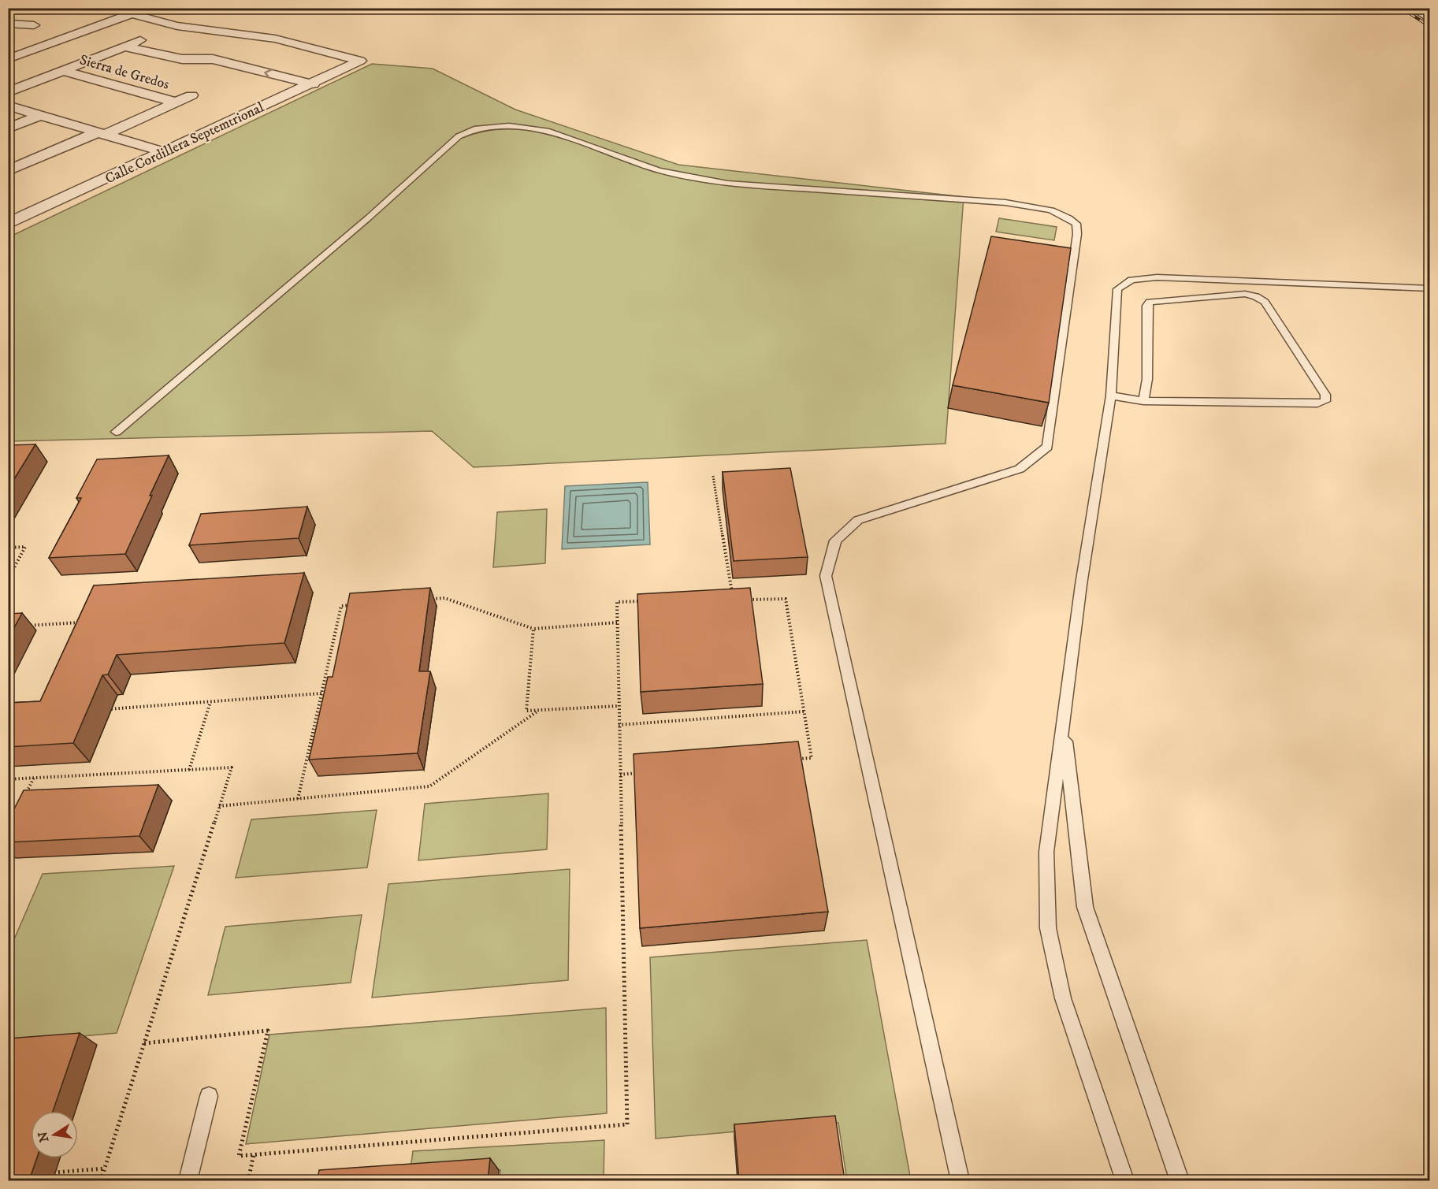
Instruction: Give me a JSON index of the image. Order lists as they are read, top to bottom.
{
  "streets": {
    "street": ["Sierra de Gredos", "Calle Cordillera Septemtrional"]
  },
  "north": "left"
}
